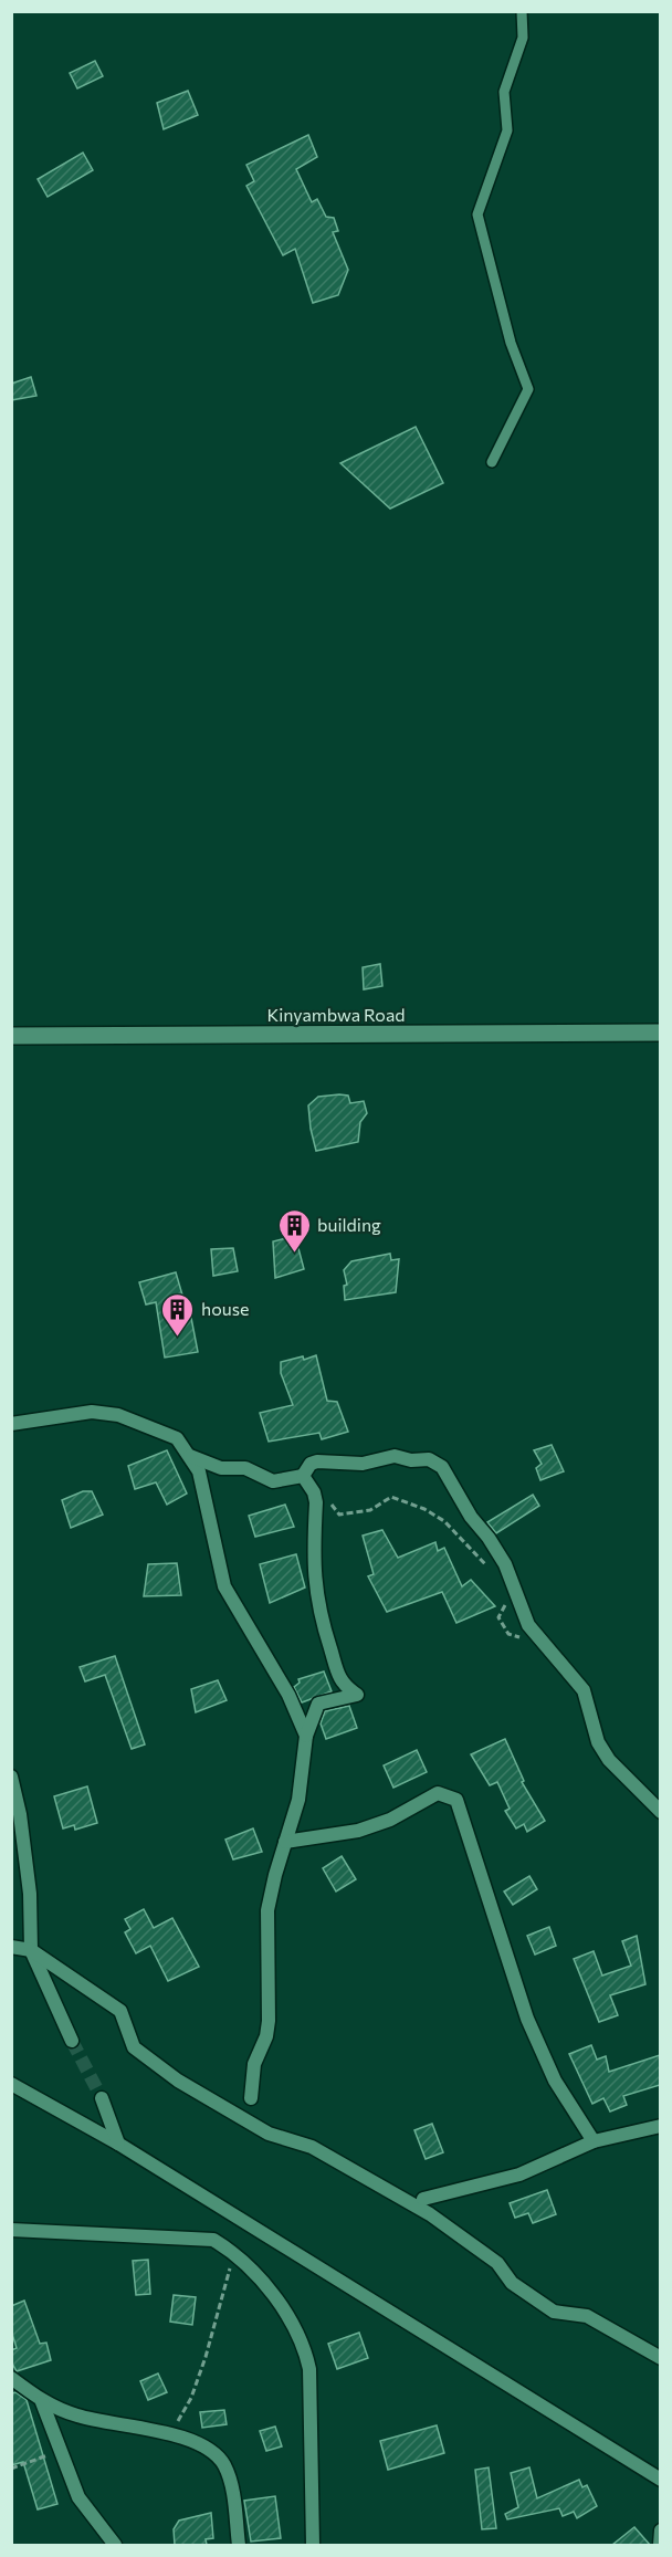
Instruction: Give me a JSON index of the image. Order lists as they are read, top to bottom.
{
  "streets": {
    "street": ["Kinyambwa Road"]
  },
  "places": {
    "building": ["building", "house"]
  }
}
